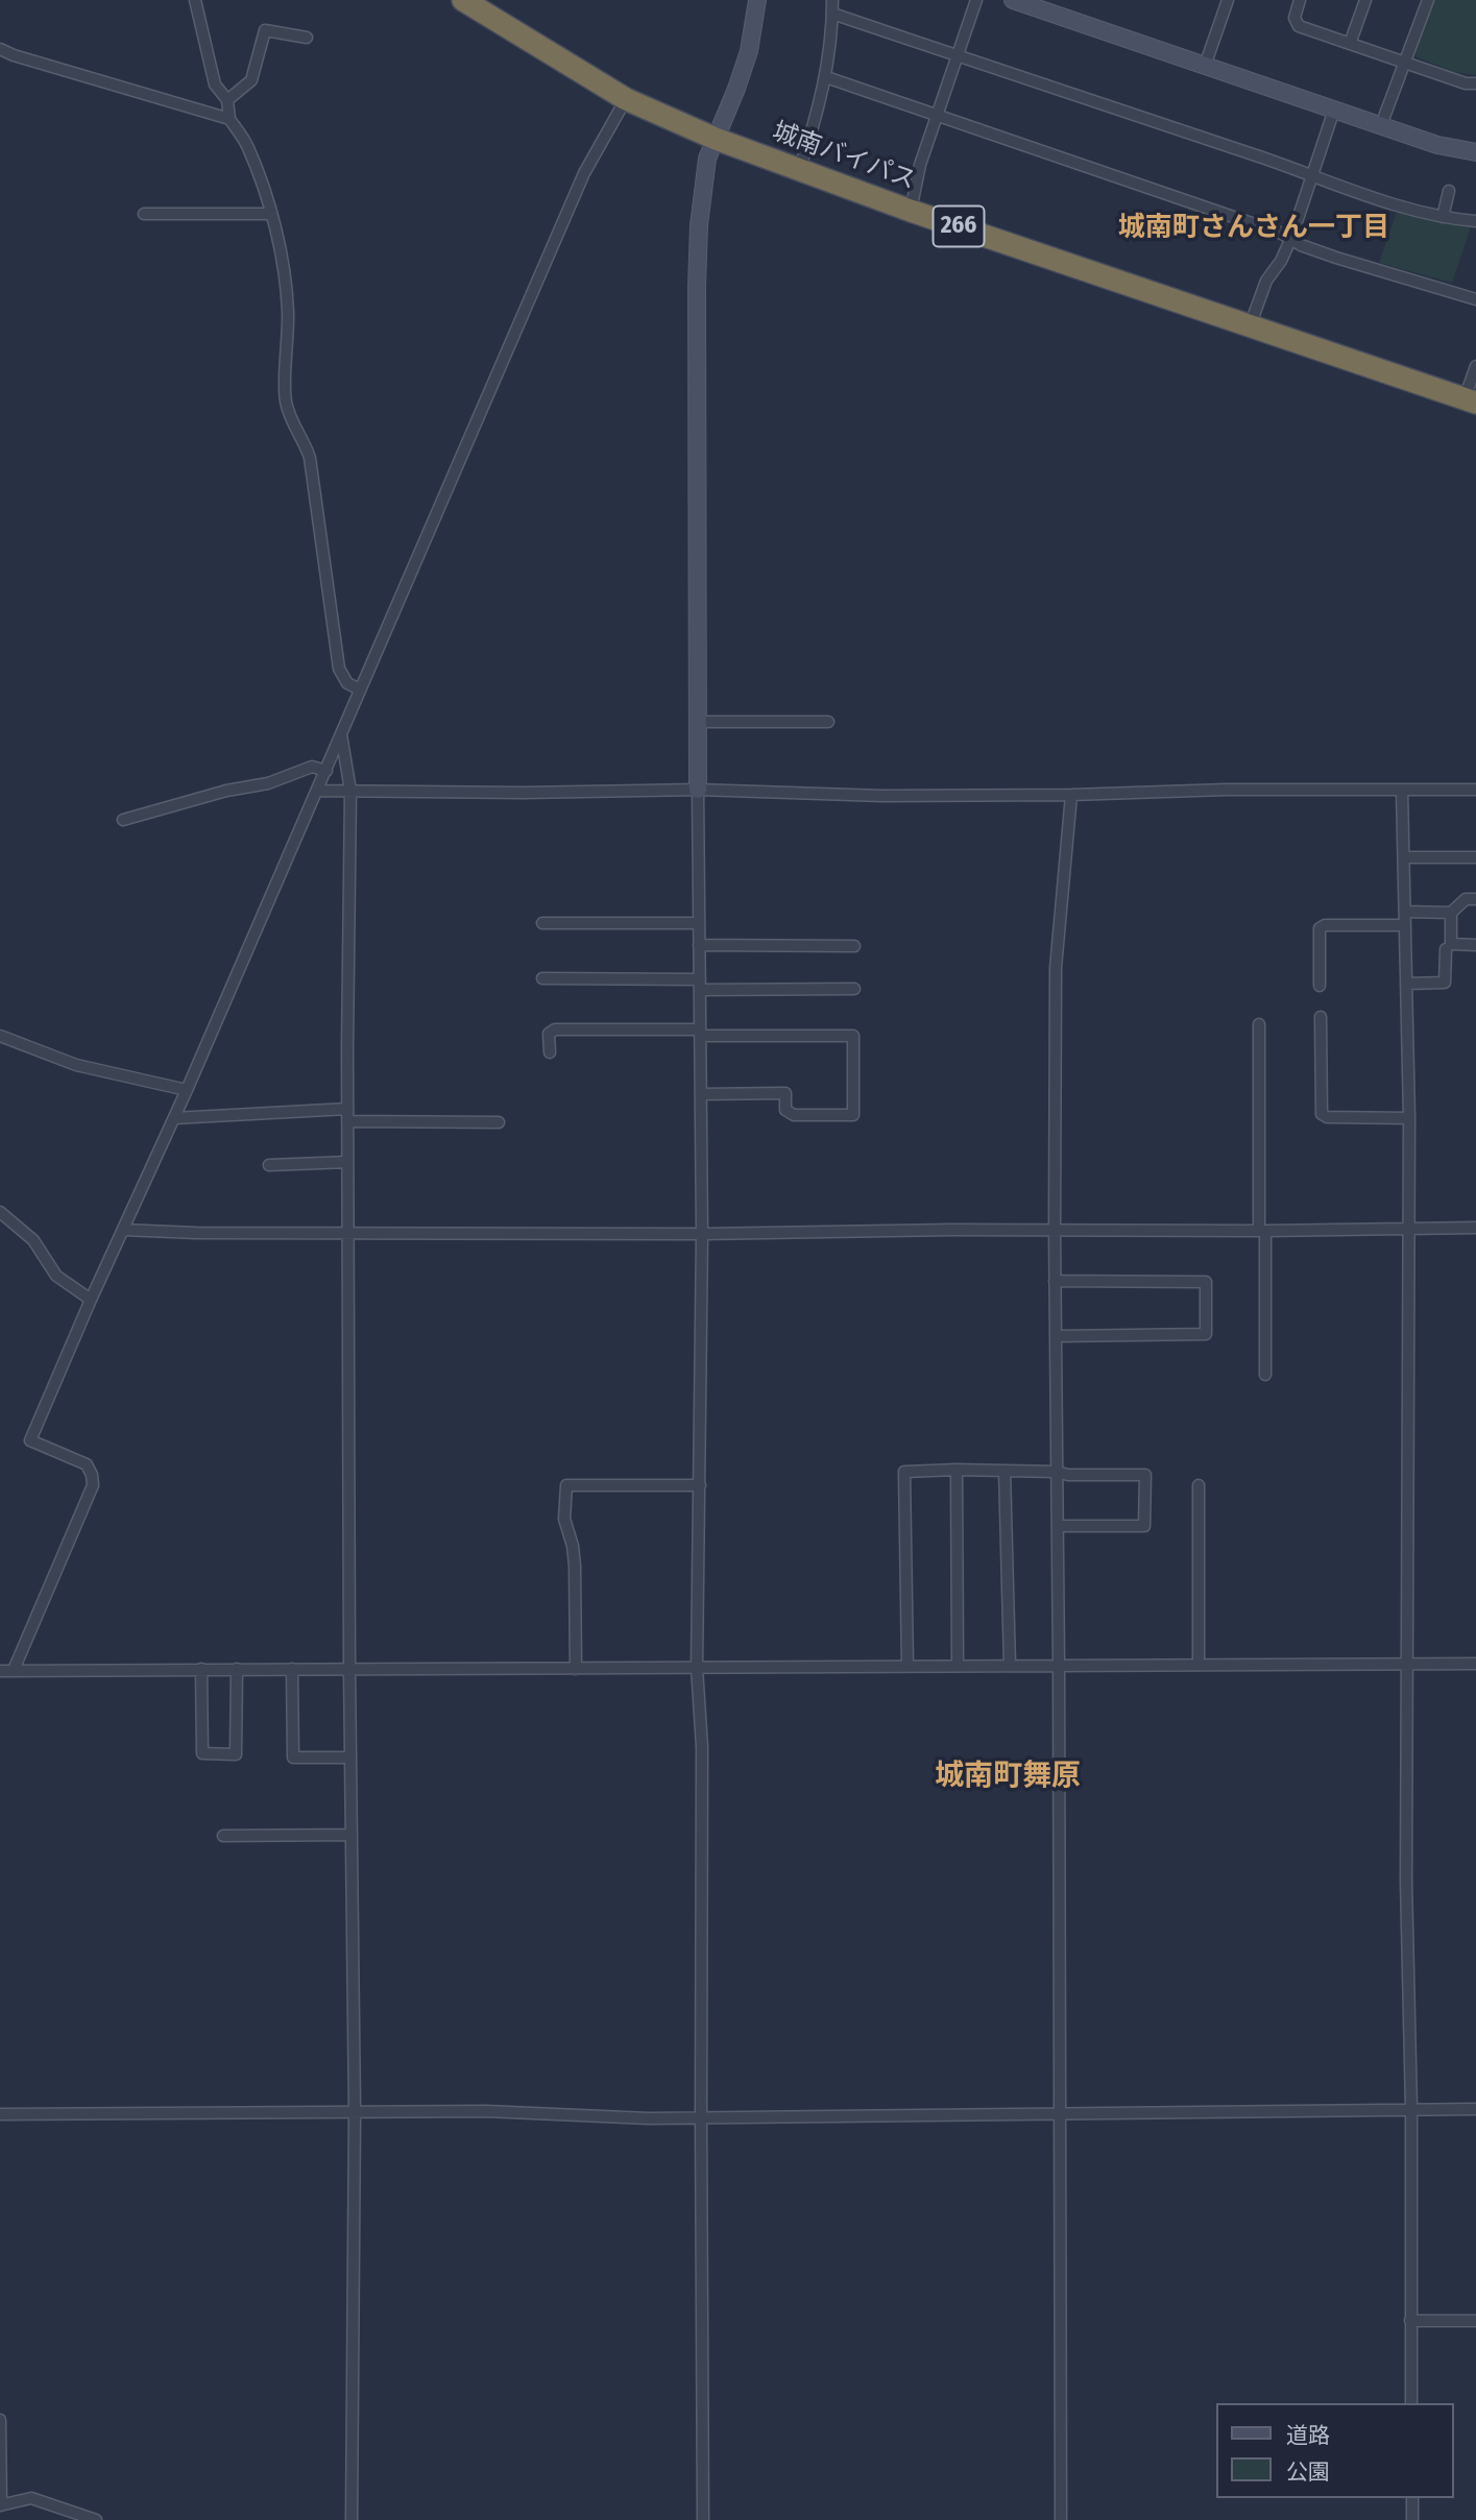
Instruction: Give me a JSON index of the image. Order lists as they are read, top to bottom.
{
  "streets": {
    "highway": ["城南バイパス", "266"]
  },
  "districts": ["城南町さんさん一丁目", "城南町舞原"],
  "legend": ["道路", "公園"]
}
